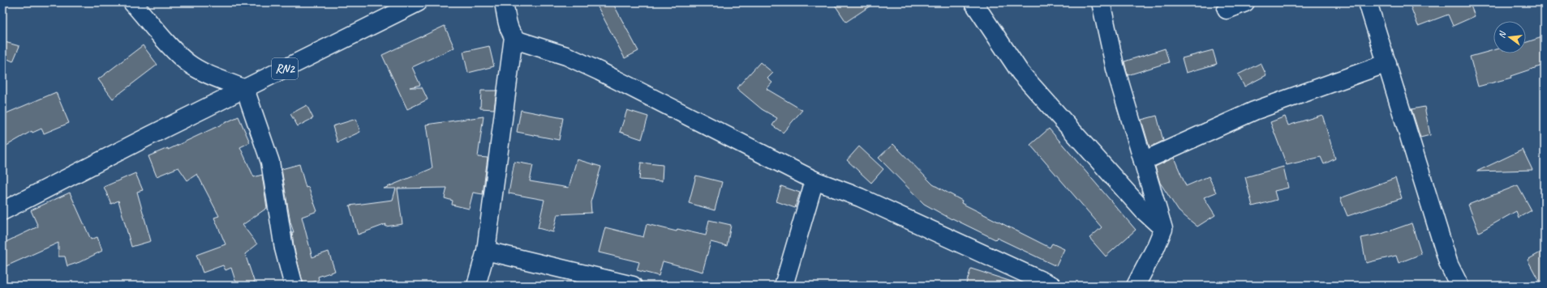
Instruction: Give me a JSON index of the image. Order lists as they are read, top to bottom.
{
  "streets": {
    "main road": ["RN2"]
  },
  "north": "left"
}
